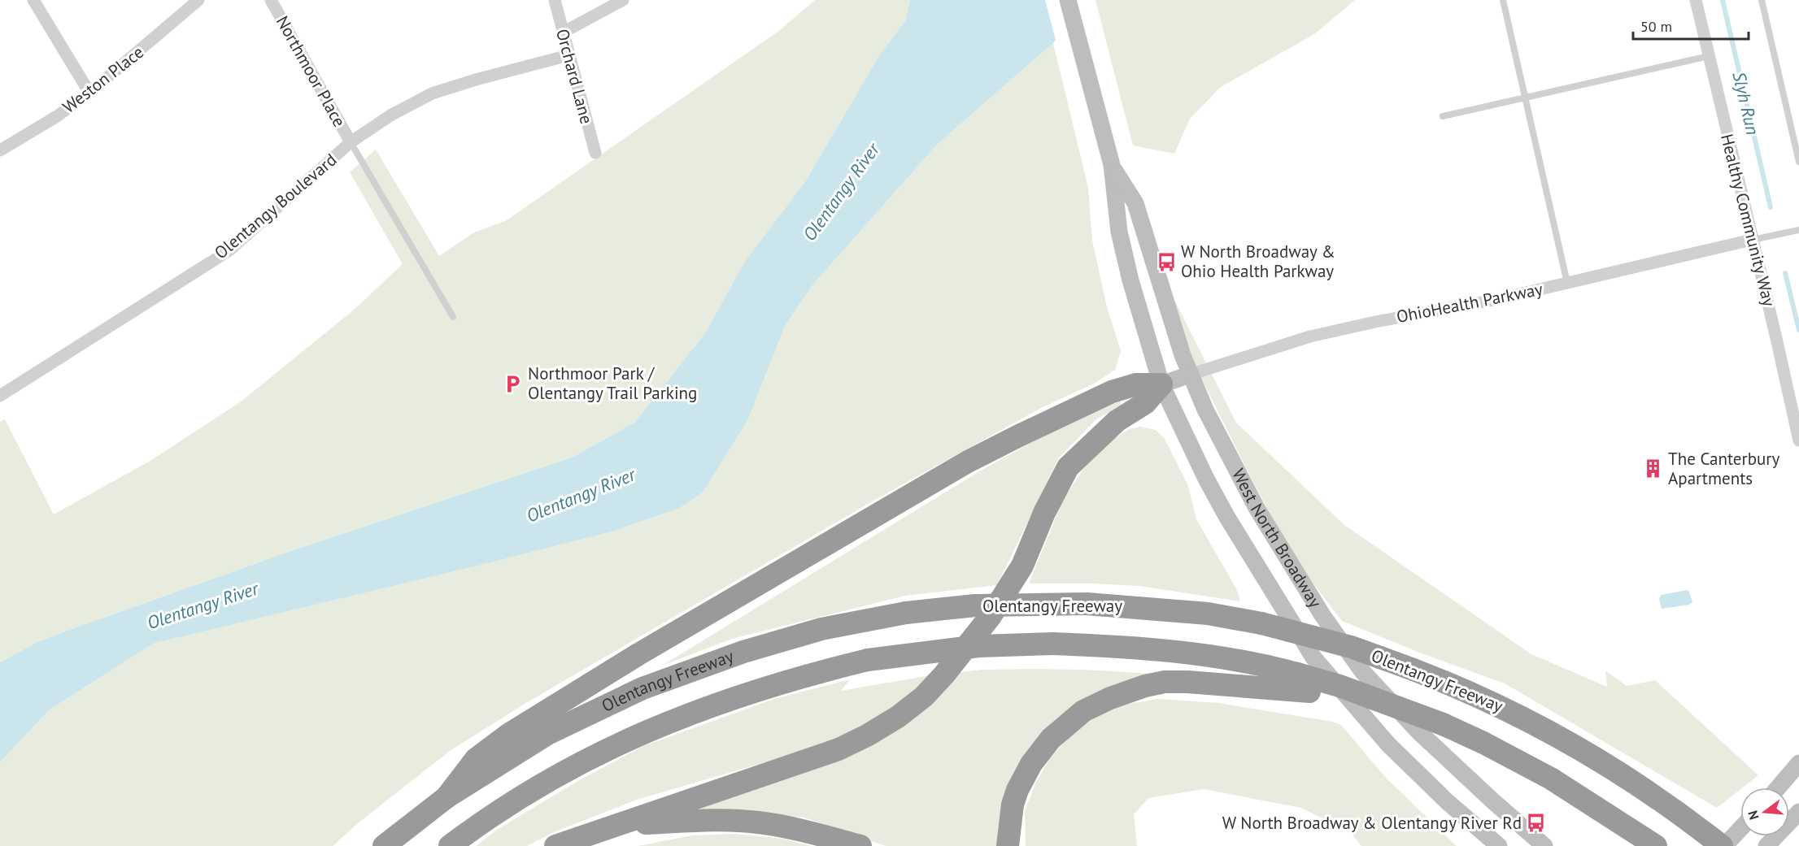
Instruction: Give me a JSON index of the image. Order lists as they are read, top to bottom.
{
  "streets": {
    "highway": ["Olentangy Freeway"],
    "main road": ["West North Broadway"],
    "street": [
      "Northmoor Place",
      "Orchard Lane",
      "Weston Place",
      "Olentangy Boulevard",
      "Healthy Community Way",
      "OhioHealth Parkway"
    ]
  },
  "crossings": [
    ["Northmoor Place", "Olentangy Boulevard"],
    ["Orchard Lane", "Olentangy Boulevard"],
    ["Healthy Community Way", "OhioHealth Parkway"],
    ["OhioHealth Parkway", "West North Broadway"]
  ],
  "water": ["Slyh Run", "Olentangy River"],
  "places": {
    "bus stop": ["W North Broadway & Ohio Health Parkway", "W North Broadway & Olentangy River Rd"],
    "parking": ["Northmoor Park / Olentangy Trail Parking"],
    "building": ["The Canterbury Apartments"]
  },
  "scale_bar": "50 m",
  "north": "left"
}
